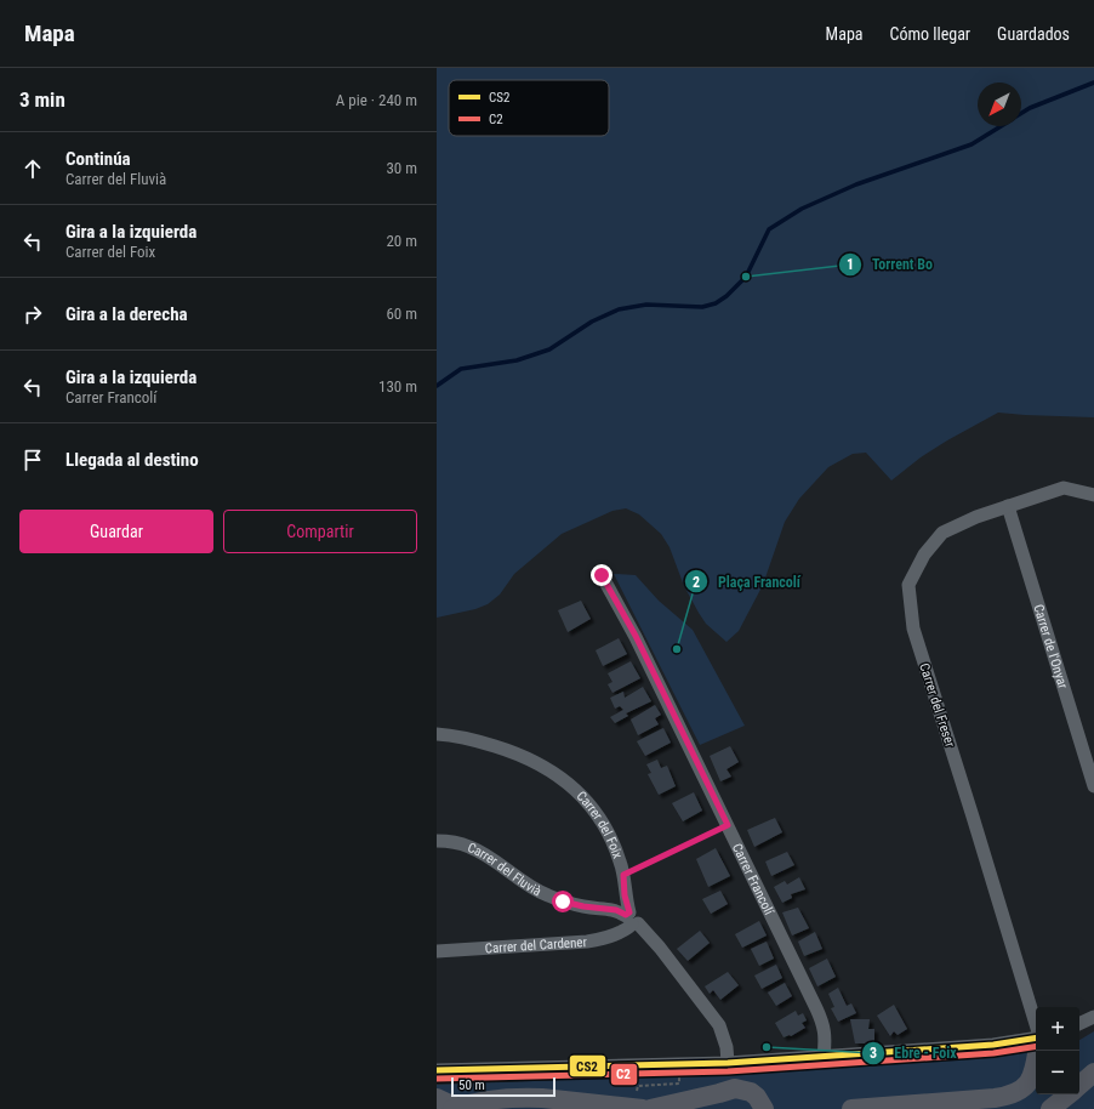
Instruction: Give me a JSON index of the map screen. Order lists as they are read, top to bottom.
{
  "streets": {
    "street": [
      "Carrer de l'Onyar",
      "Carrer del Freser",
      "Carrer del Foix",
      "Carrer del Fluvià",
      "Carrer Francolí",
      "Carrer del Cardener"
    ]
  },
  "crossings": [
    ["Carrer de l'Onyar", "Carrer del Freser"],
    ["Carrer del Foix", "Carrer del Fluvià"],
    ["Carrer del Foix", "Carrer del Cardener"],
    ["Carrer del Fluvià", "Carrer del Cardener"]
  ],
  "places": ["Torrent Bo", "Plaça Francolí", "Ebre - Foix"],
  "lines": ["transit line CS2", "transit line C2"],
  "legend": ["CS2", "C2"],
  "scale_bar": "50 m",
  "north": "bottom left",
  "page": {
    "header": "Mapa",
    "nav": ["Mapa", "Cómo llegar", "Guardados"],
    "heading": ["3 min", "A pie · 240 m"],
    "list": [
      ["Continúa", "Carrer del Fluvià", "30 m"],
      ["Gira a la izquierda", "Carrer del Foix", "20 m"],
      ["Gira a la derecha", "60 m"],
      ["Gira a la izquierda", "Carrer Francolí", "130 m"],
      "Llegada al destino"
    ],
    "buttons": ["Guardar", "Compartir"],
    "map_buttons": ["+", "−"],
    "scale": "50 m"
  }
}
